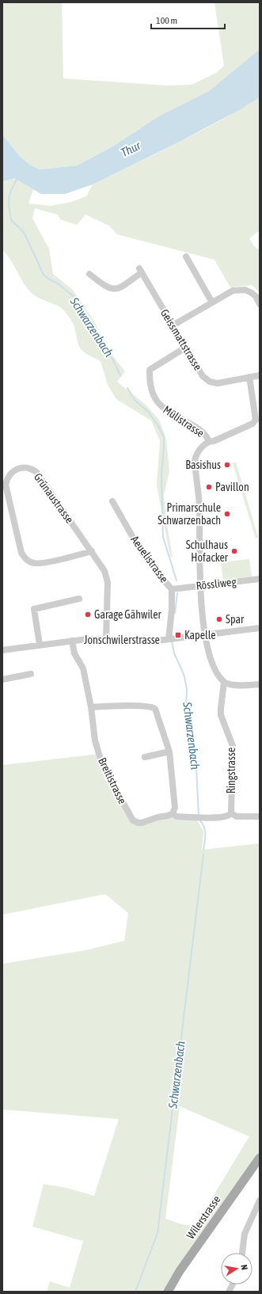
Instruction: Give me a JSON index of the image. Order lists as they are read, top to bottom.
{
  "streets": {
    "main road": ["Wilerstrasse"],
    "street": [
      "Geissmattstrasse",
      "Mülistrasse",
      "Grünaustrasse",
      "Aeuelistrasse",
      "Rössliweg",
      "Jonschwilerstrasse",
      "Ringstrasse",
      "Breitistrasse"
    ]
  },
  "crossings": [
    ["Geissmattstrasse", "Mülistrasse"],
    ["Grünaustrasse", "Jonschwilerstrasse"],
    ["Aeuelistrasse", "Rössliweg"],
    ["Aeuelistrasse", "Jonschwilerstrasse"],
    ["Jonschwilerstrasse", "Breitistrasse"],
    ["Ringstrasse", "Breitistrasse"]
  ],
  "water": ["Thur", "Schwarzenbach"],
  "places": {
    "other": [
      "Basishus",
      "Pavillon",
      "Primarschule Schwarzenbach",
      "Schulhaus Hofacker",
      "Garage Gähwiler",
      "Spar"
    ],
    "transit": ["Kapelle"]
  },
  "scale_bar": "100 m",
  "north": "right"
}
